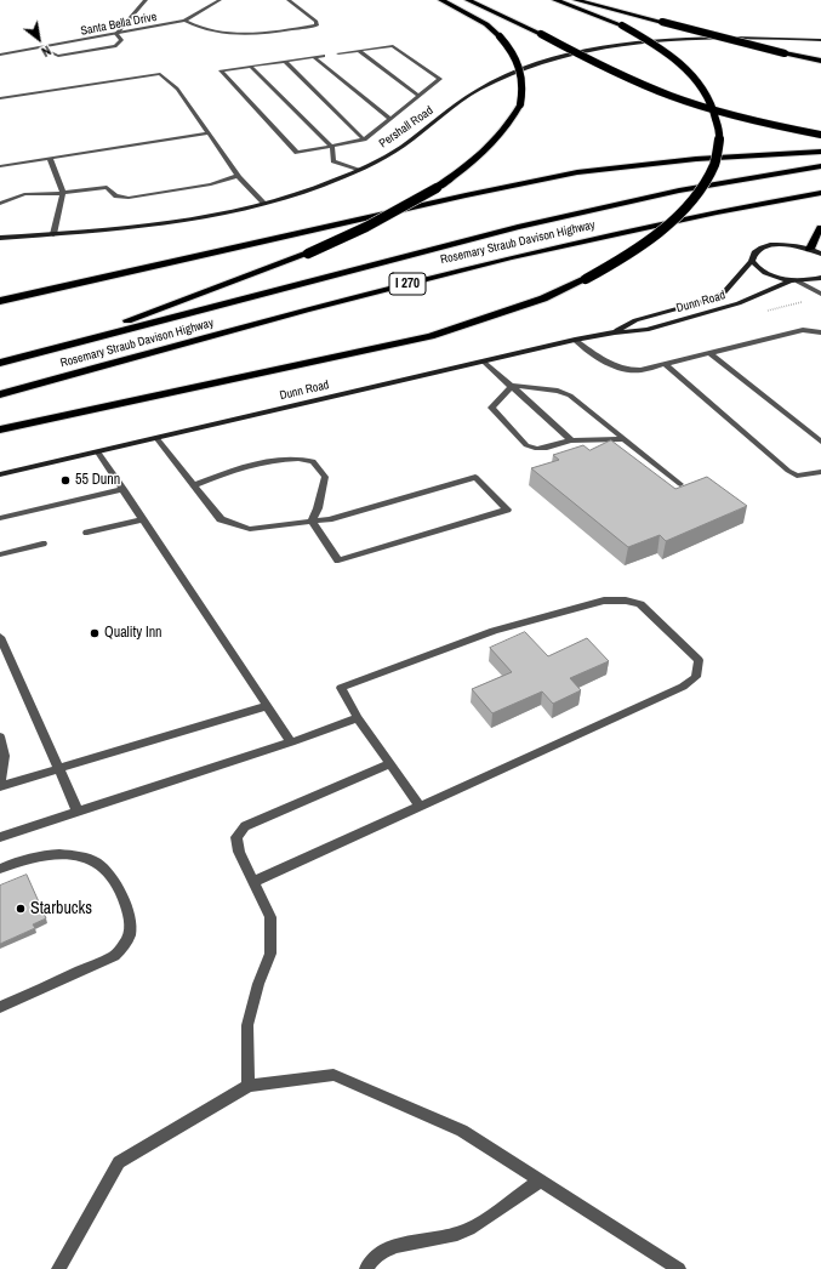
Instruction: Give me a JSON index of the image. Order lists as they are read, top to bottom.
{
  "streets": {
    "highway": ["Rosemary Straub Davison Highway", "I 270"],
    "street": ["Santa Bella Drive", "Pershall Road", "Dunn Road"]
  },
  "places": ["55 Dunn", "Quality Inn", "Starbucks"],
  "north": "bottom right"
}
